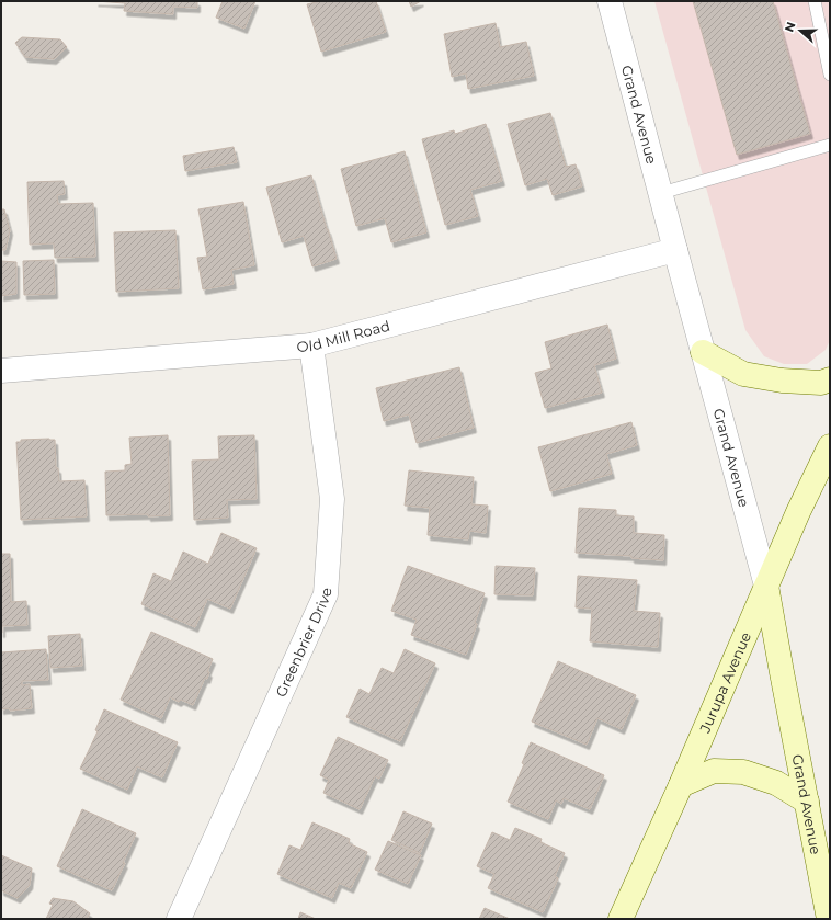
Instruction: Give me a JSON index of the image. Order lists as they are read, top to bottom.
{
  "streets": {
    "main road": ["Grand Avenue", "Jurupa Avenue"],
    "street": ["Old Mill Road", "Greenbrier Drive"]
  },
  "crossings": [
    ["Grand Avenue", "Old Mill Road"],
    ["Grand Avenue", "Jurupa Avenue"],
    ["Old Mill Road", "Greenbrier Drive"]
  ],
  "north": "left"
}
